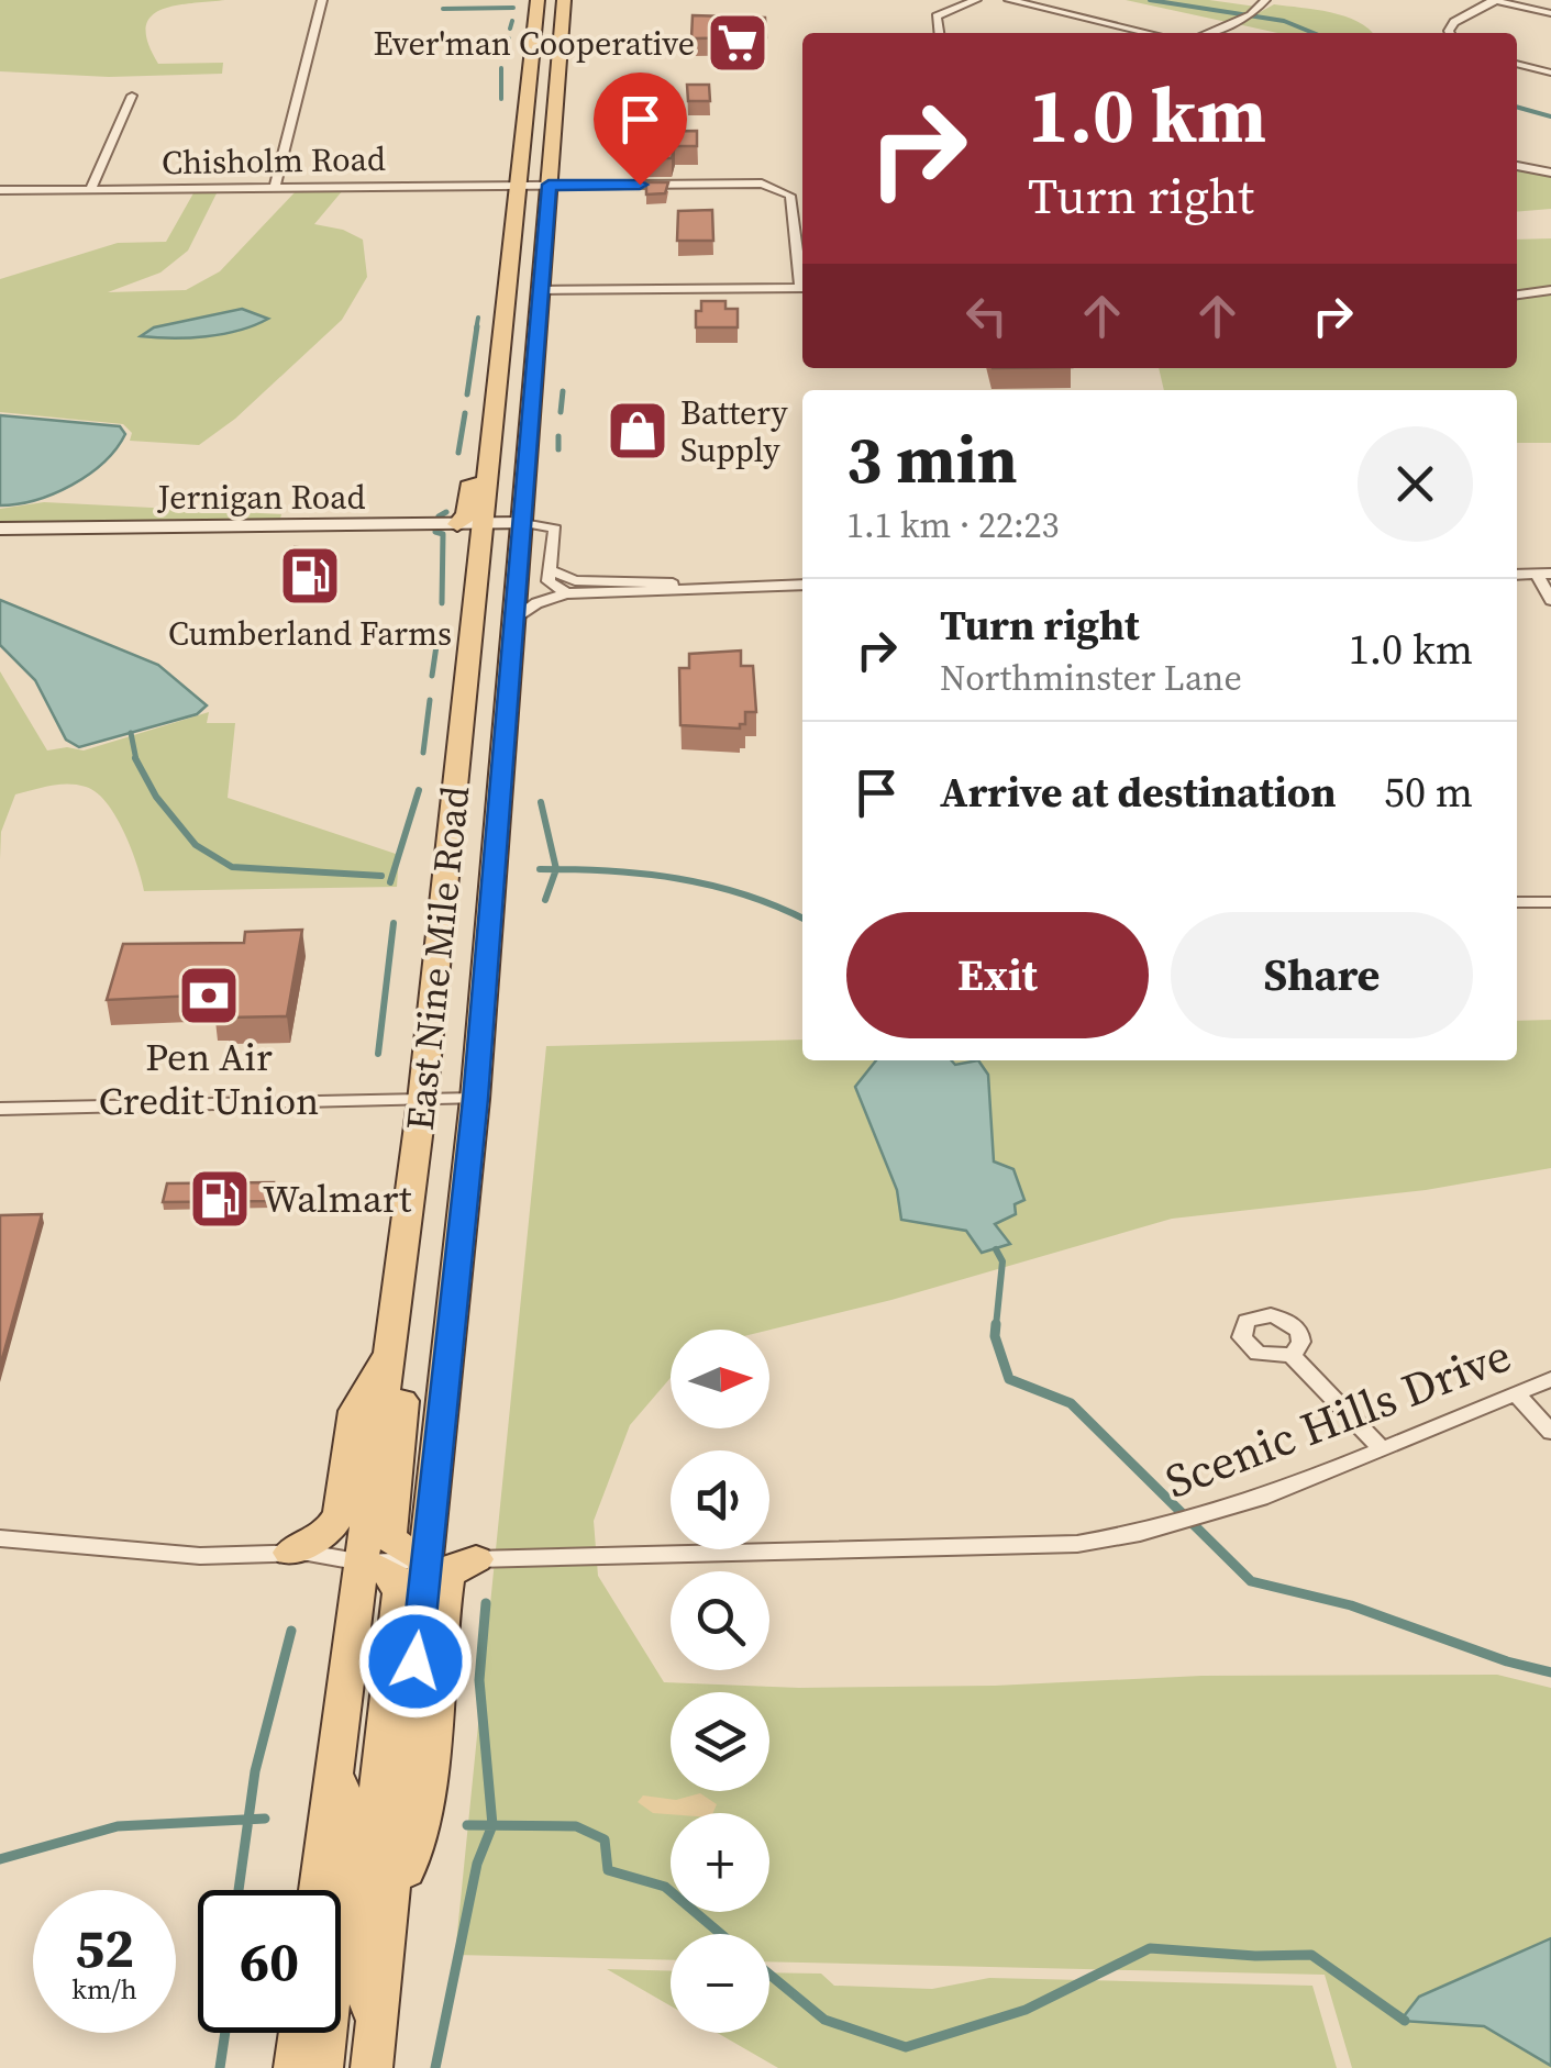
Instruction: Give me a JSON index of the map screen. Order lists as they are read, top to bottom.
{
  "streets": {
    "main road": ["East Nine Mile Road"],
    "street": ["Chisholm Road", "Jernigan Road", "Scenic Hills Drive"]
  },
  "crossings": [
    ["Chisholm Road", "East Nine Mile Road"],
    ["Jernigan Road", "East Nine Mile Road"],
    ["East Nine Mile Road", "Scenic Hills Drive"]
  ],
  "places": {
    "supermarket": ["Ever'man Cooperative"],
    "shop": ["Battery Supply"],
    "fuel station": ["Cumberland Farms", "Walmart"],
    "bank": ["Pen Air Credit Union"]
  },
  "north": "right",
  "page": {
    "turn": ["1.0 km", "Turn right"],
    "heading": ["3 min", "1.1 km · 22:23"],
    "list": [
      {
        "name": "Turn right",
        "note": "Northminster Lane",
        "value": "1.0 km"
      },
      {
        "name": "Arrive at destination",
        "value": "50 m"
      }
    ],
    "buttons": ["Exit", "Share"],
    "map_buttons": ["+", "−"],
    "speed": "52 km/h",
    "limit": "60"
  }
}
